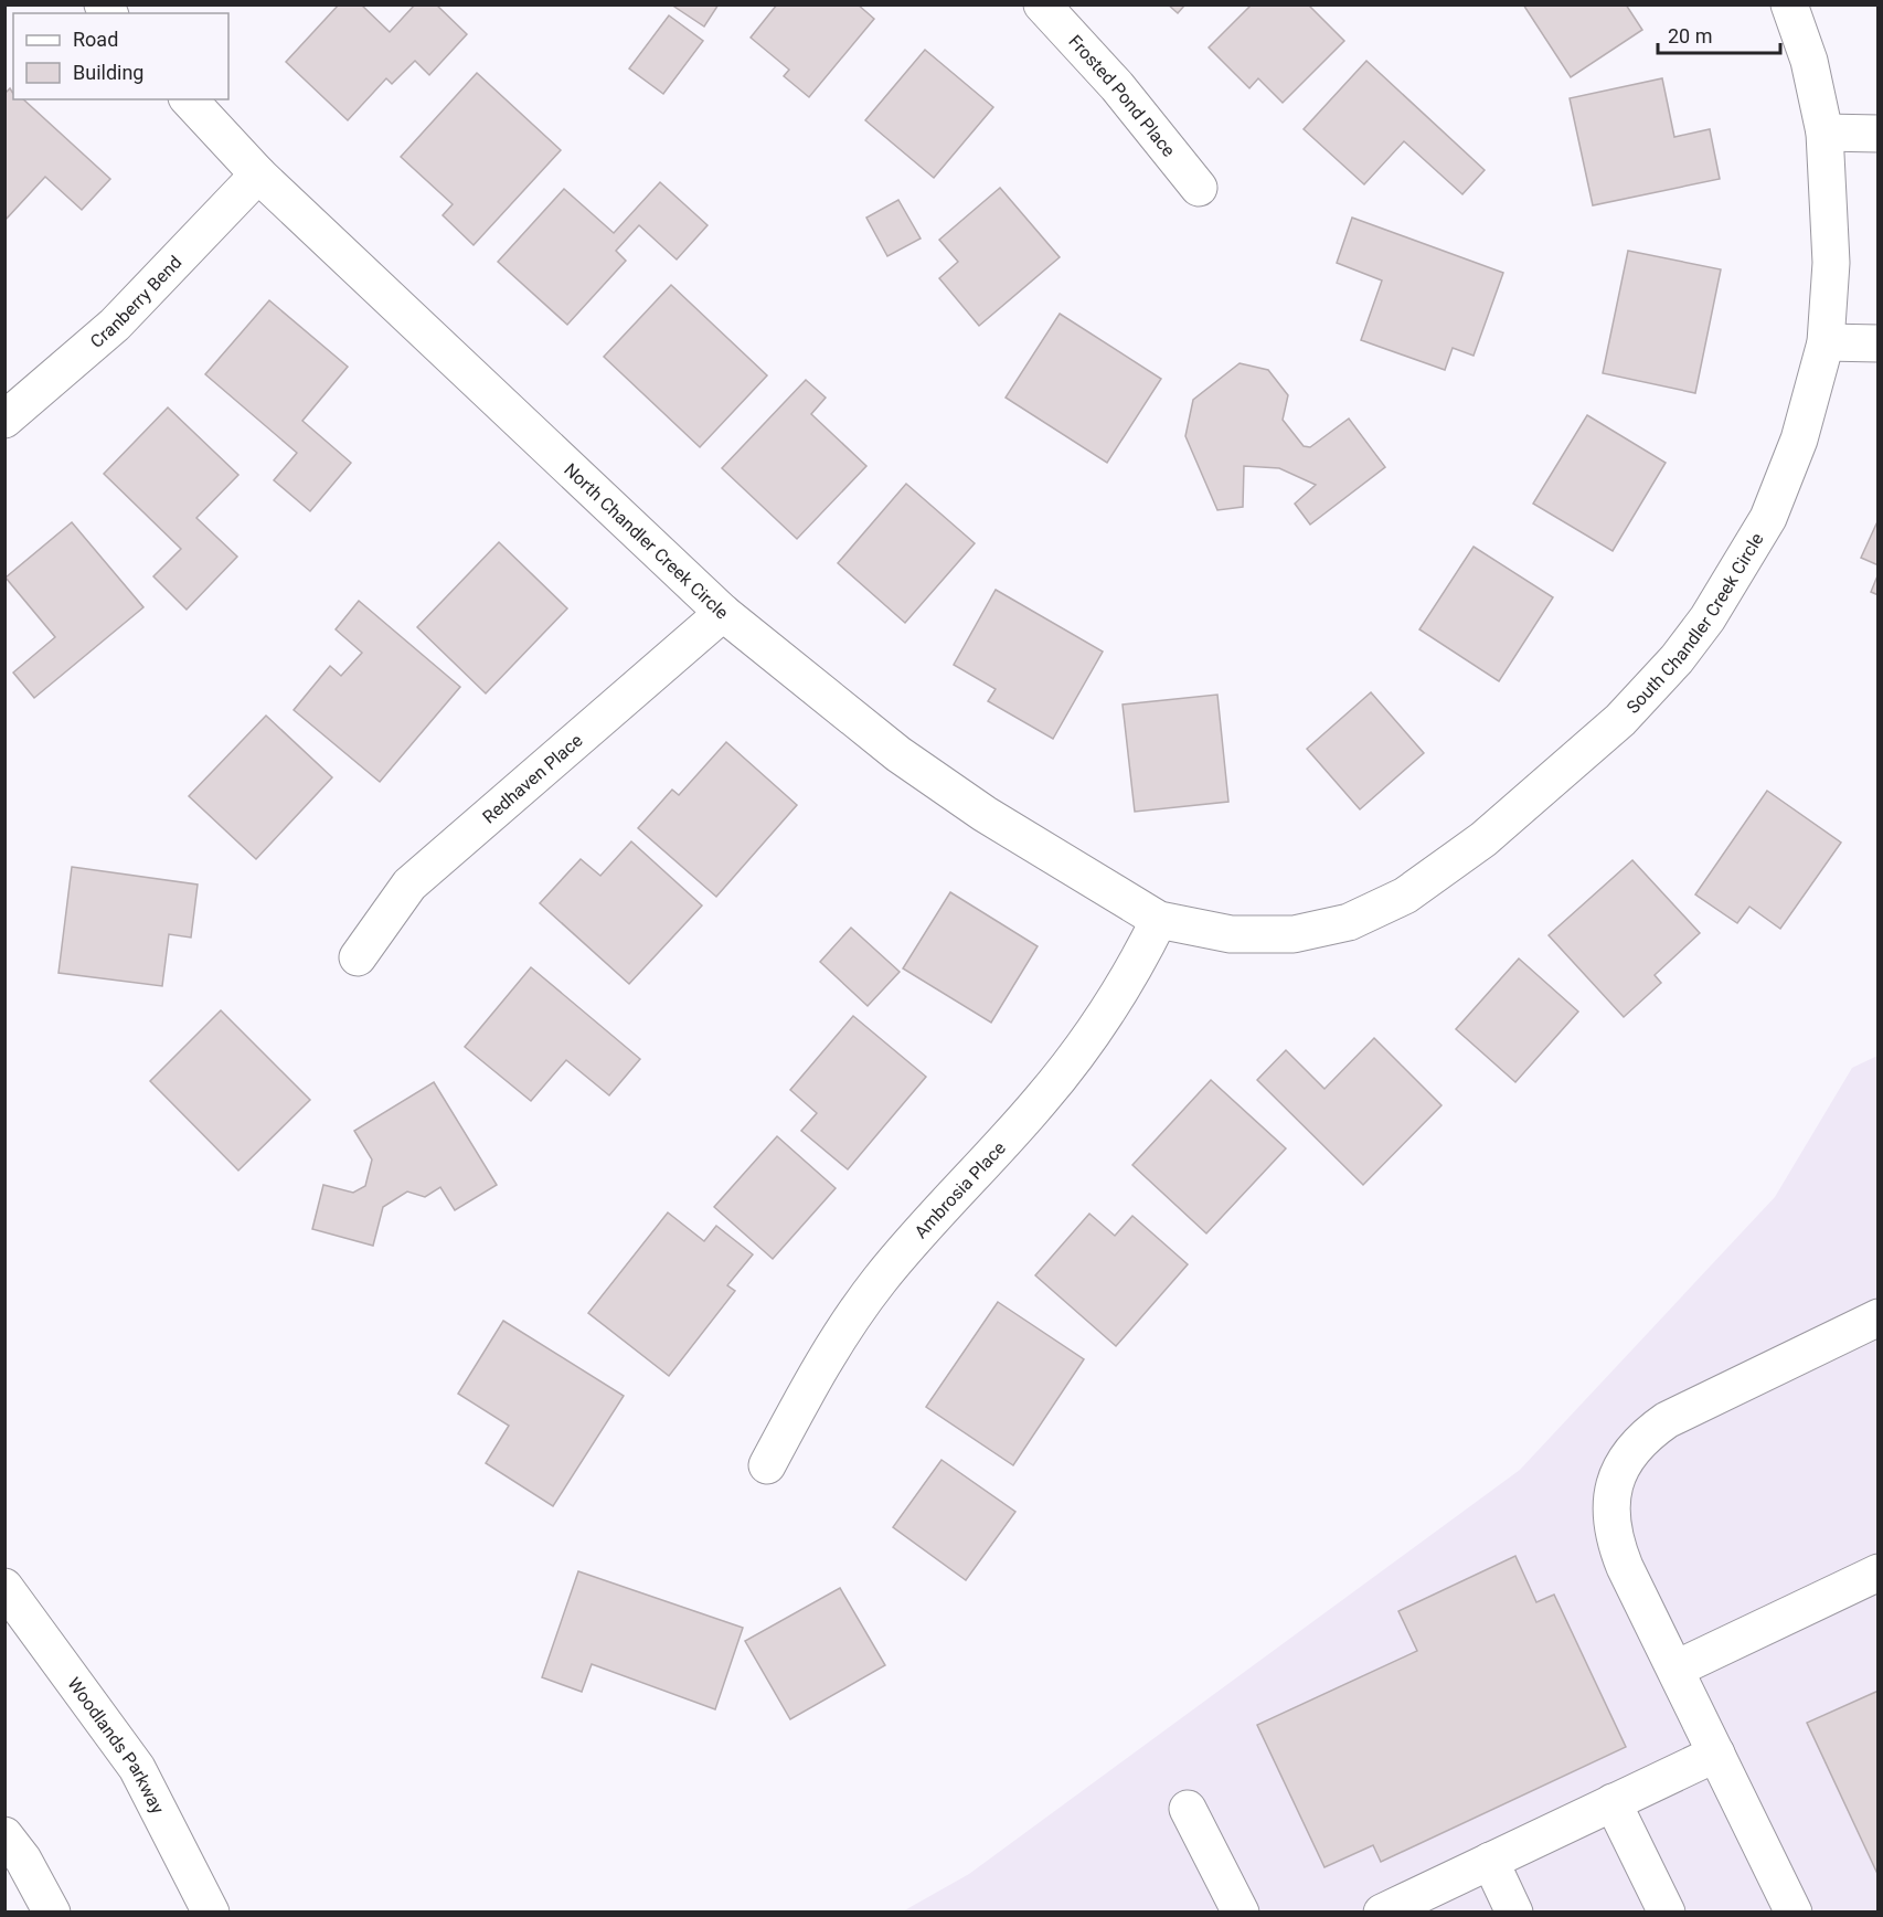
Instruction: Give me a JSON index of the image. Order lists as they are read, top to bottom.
{
  "streets": {
    "street": [
      "Frosted Pond Place",
      "Cranberry Bend",
      "North Chandler Creek Circle",
      "South Chandler Creek Circle",
      "Redhaven Place",
      "Ambrosia Place",
      "Woodlands Parkway"
    ]
  },
  "crossings": [
    ["Cranberry Bend", "North Chandler Creek Circle"],
    ["North Chandler Creek Circle", "South Chandler Creek Circle"],
    ["North Chandler Creek Circle", "Redhaven Place"],
    ["North Chandler Creek Circle", "Ambrosia Place"],
    ["South Chandler Creek Circle", "Ambrosia Place"]
  ],
  "legend": ["Road", "Building"],
  "scale_bar": "20 m"
}
